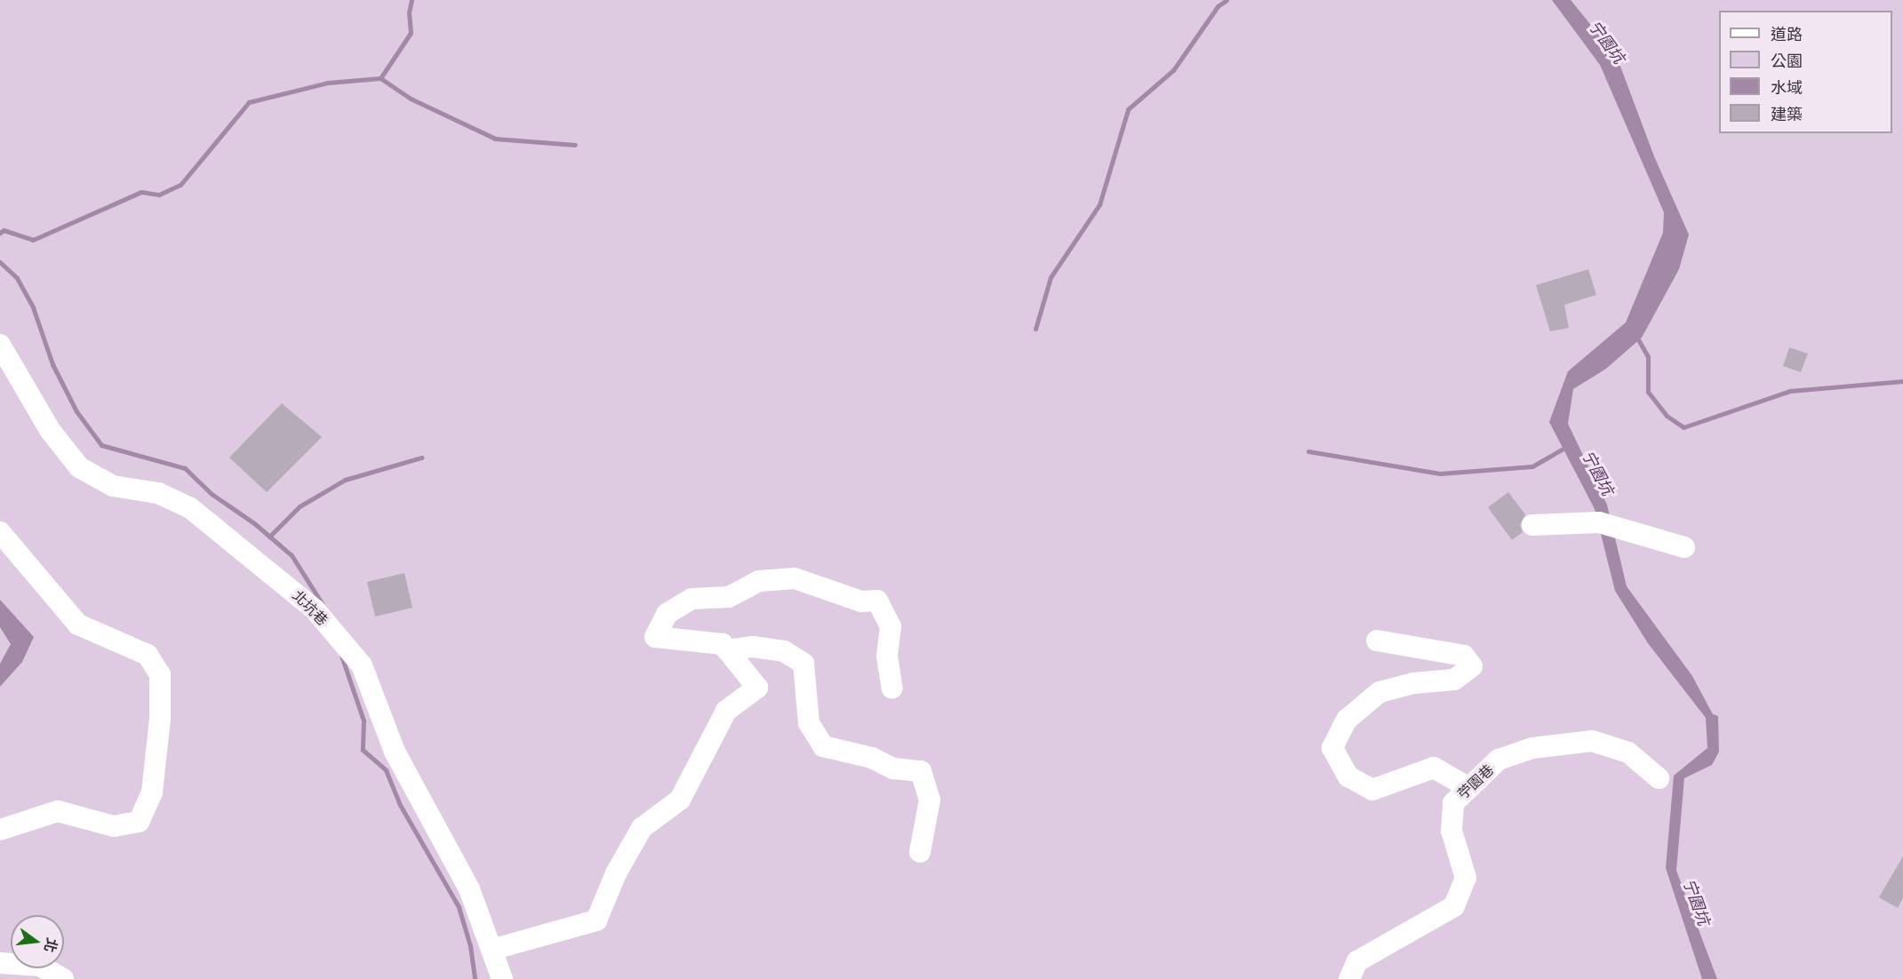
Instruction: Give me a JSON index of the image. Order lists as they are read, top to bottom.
{
  "streets": {
    "street": ["北坑巷", "苧園巷"]
  },
  "water": ["宁園坑"],
  "legend": [
    "道路",
    "公園",
    "水域",
    "建築"
  ],
  "north": "right"
}
